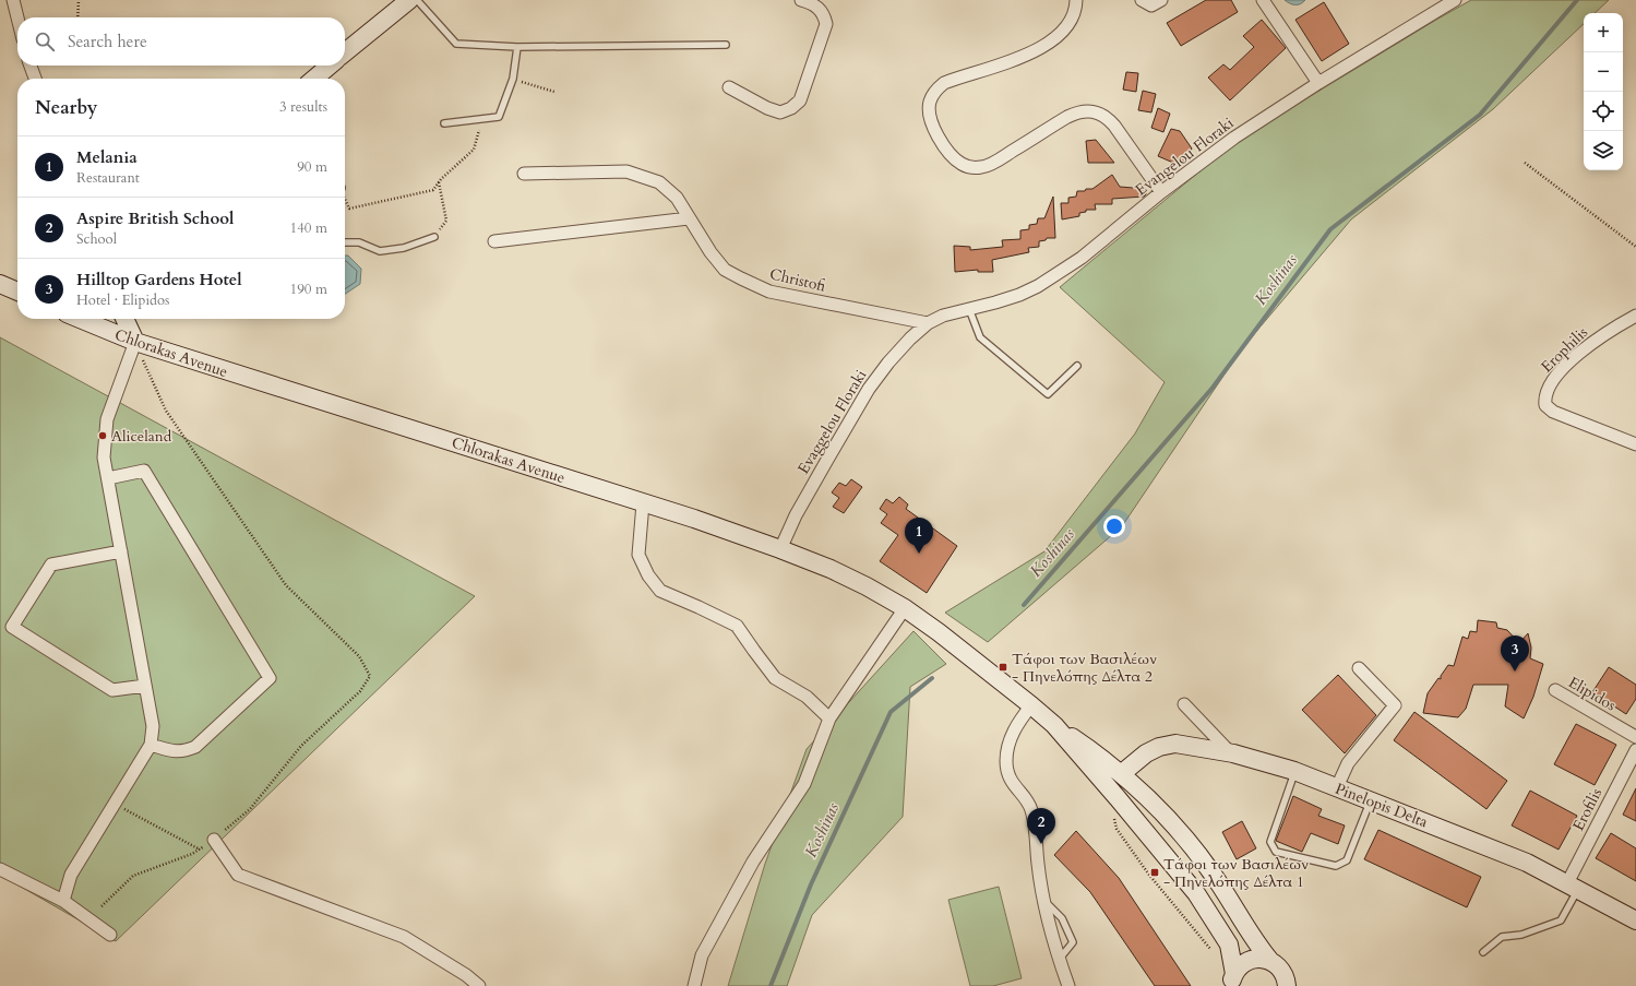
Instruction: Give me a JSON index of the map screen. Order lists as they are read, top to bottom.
{
  "streets": {
    "main road": ["Chlorakas Avenue", "Pinelopis Delta"],
    "street": [
      "Evangelou Floraki",
      "Christofi",
      "Erophilis",
      "Evaggelou Floraki",
      "Elipidos",
      "Erofilis"
    ]
  },
  "crossings": [
    ["Evangelou Floraki", "Christofi"],
    ["Evangelou Floraki", "Evaggelou Floraki"],
    ["Christofi", "Evaggelou Floraki"],
    ["Chlorakas Avenue", "Evaggelou Floraki"],
    ["Pinelopis Delta", "Erofilis"]
  ],
  "water": ["Koshinas"],
  "places": {
    "other": ["Aliceland"],
    "transit": ["Τάφοι των Βασιλέων - Πηνελόπης Δέλτα 2", "Τάφοι των Βασιλέων - Πηνελόπης Δέλτα 1"]
  },
  "page": {
    "map_buttons": ["+", "−"],
    "search": "Search here",
    "heading": ["Nearby", "3 results"],
    "list": [
      {
        "mark": "1",
        "name": "Melania",
        "note": "Restaurant",
        "value": "90 m"
      },
      {
        "mark": "2",
        "name": "Aspire British School",
        "note": "School",
        "value": "140 m"
      },
      {
        "mark": "3",
        "name": "Hilltop Gardens Hotel",
        "note": "Hotel · Elipidos",
        "value": "190 m"
      }
    ],
    "pins": ["1", "3", "2"]
  }
}
